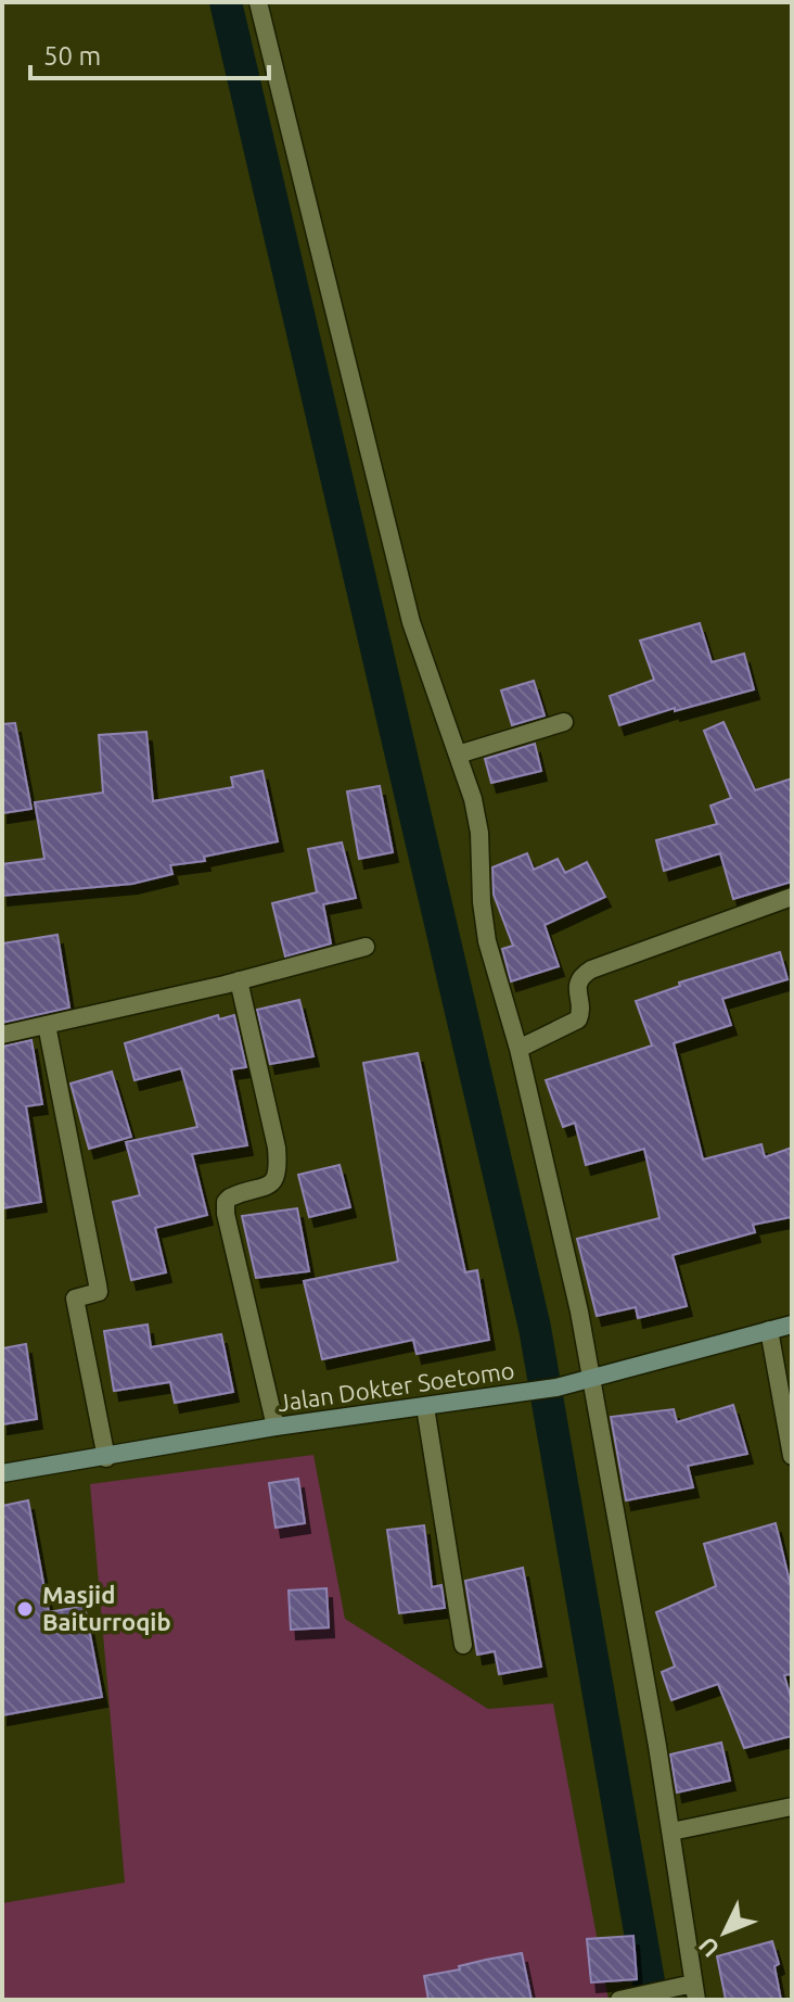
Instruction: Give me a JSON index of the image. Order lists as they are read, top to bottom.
{
  "streets": {
    "street": ["Jalan Dokter Soetomo"]
  },
  "places": ["Masjid Baiturroqib"],
  "scale_bar": "50 m",
  "north": "bottom left"
}
